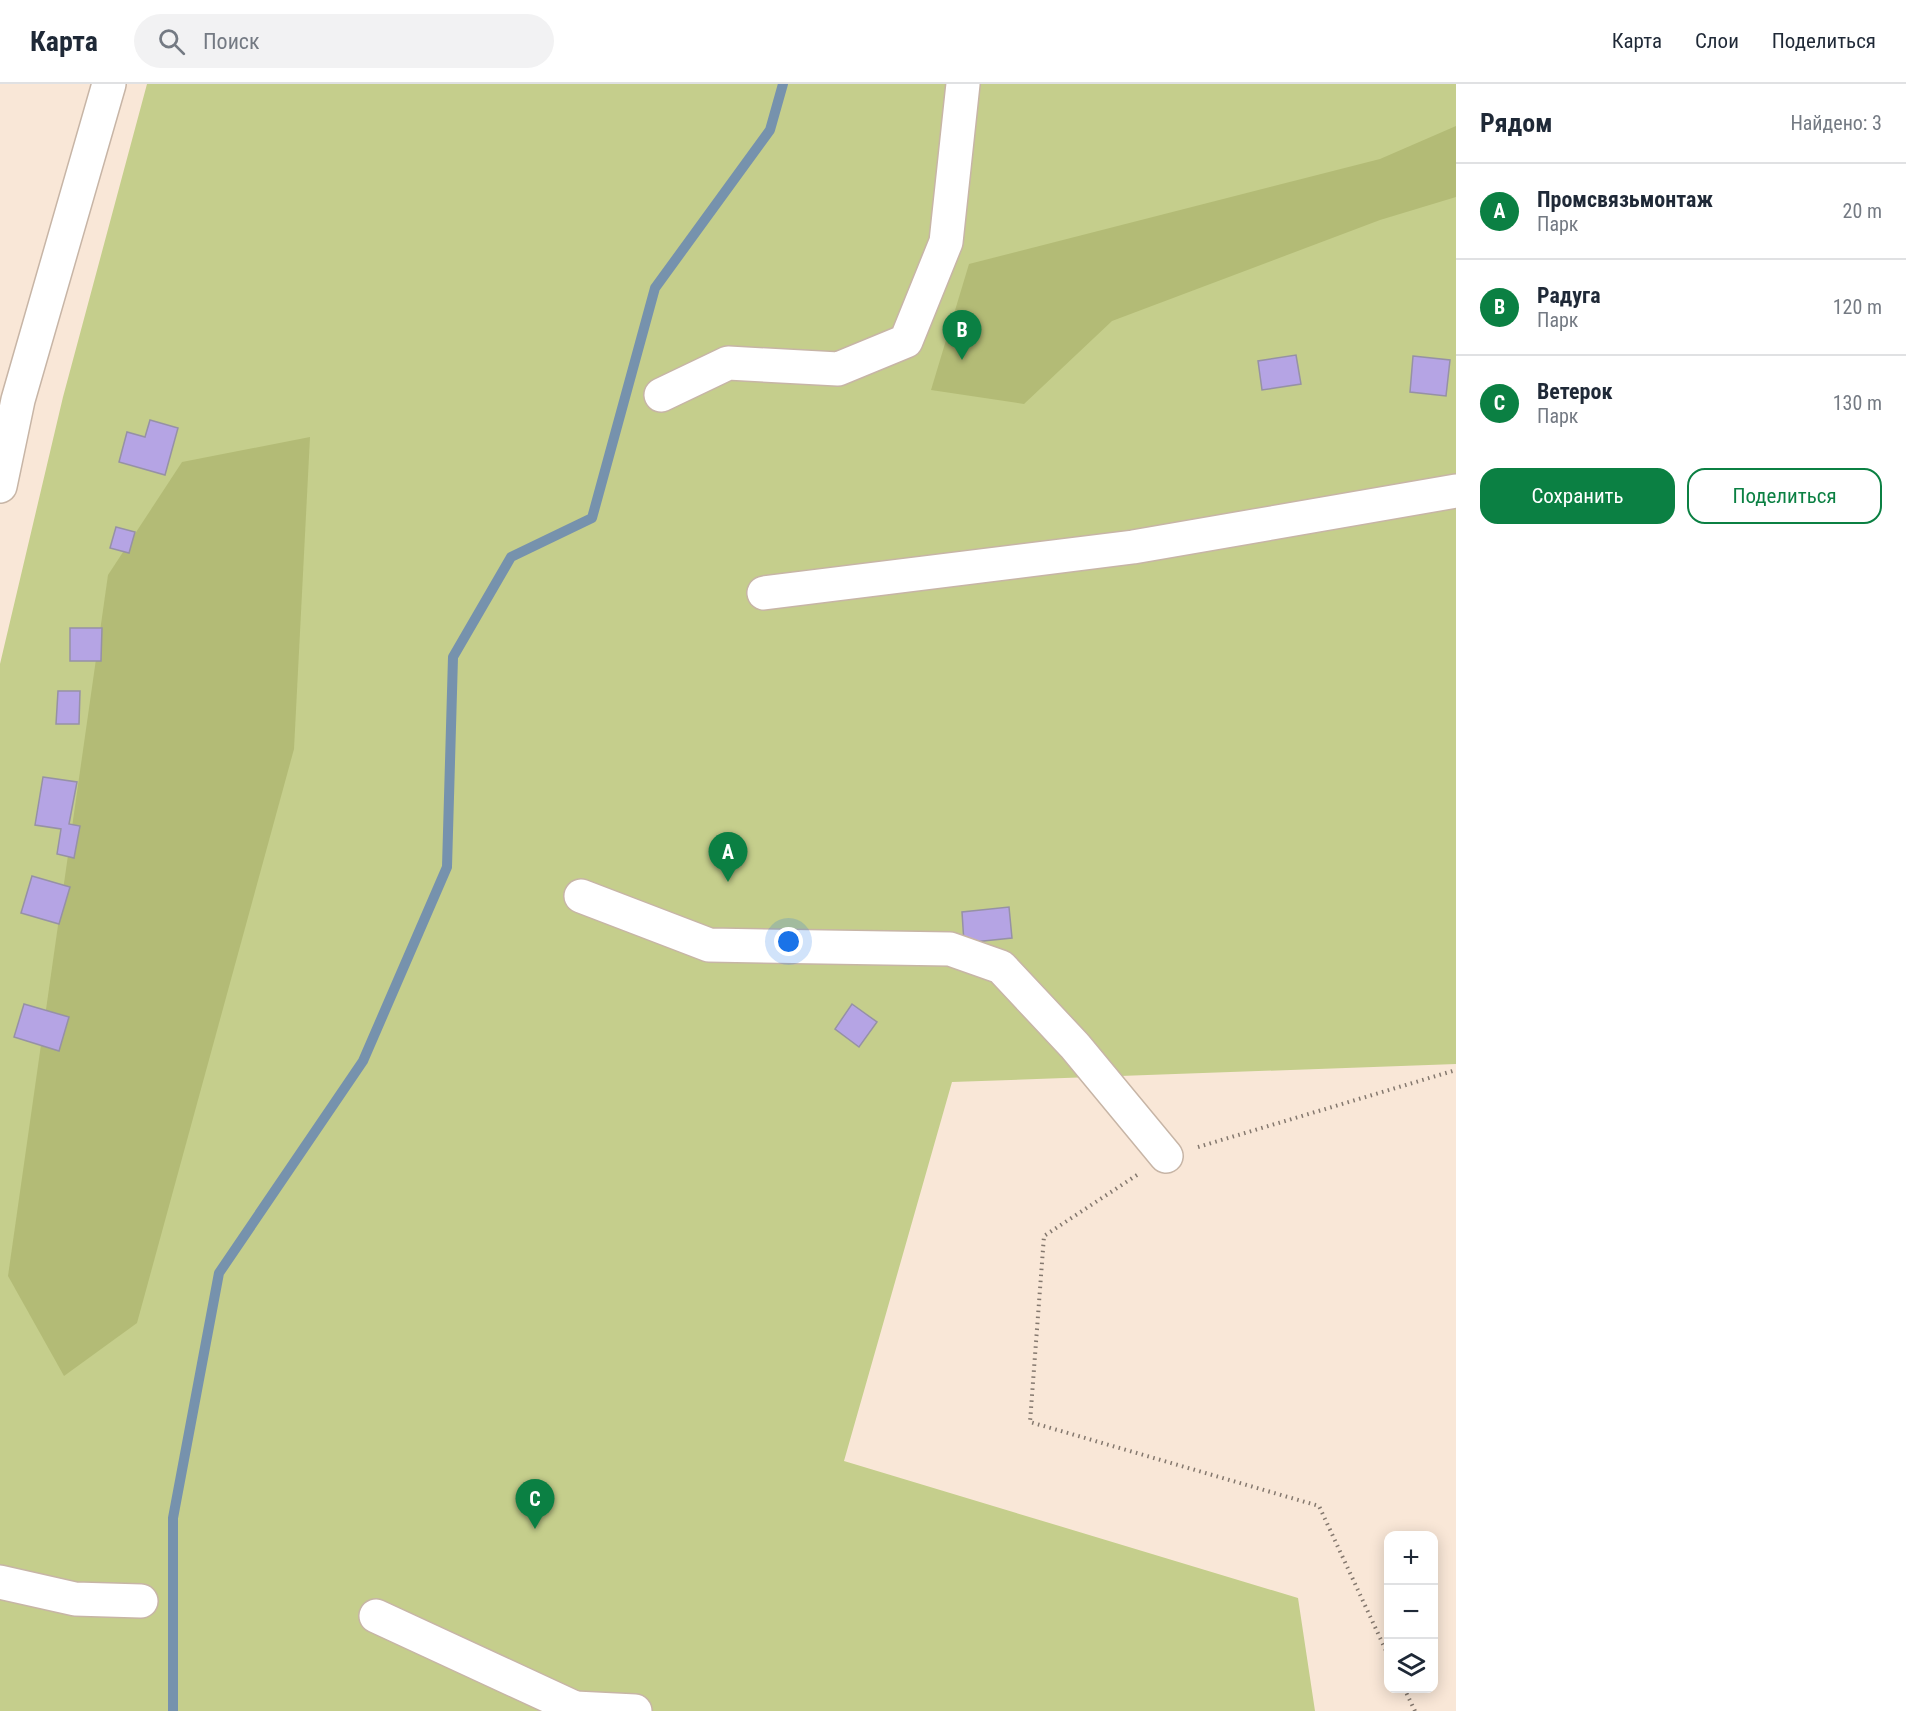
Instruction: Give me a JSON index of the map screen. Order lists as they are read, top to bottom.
{
  "page": {
    "header": "Карта",
    "search": "Поиск",
    "nav": ["Карта", "Слои", "Поделиться"],
    "heading": ["Рядом", "Найдено: 3"],
    "list": [
      {
        "mark": "A",
        "name": "Промсвязьмонтаж",
        "note": "Парк",
        "value": "20 m"
      },
      {
        "mark": "B",
        "name": "Радуга",
        "note": "Парк",
        "value": "120 m"
      },
      {
        "mark": "C",
        "name": "Ветерок",
        "note": "Парк",
        "value": "130 m"
      }
    ],
    "pins": ["B", "A", "C"],
    "buttons": ["Сохранить", "Поделиться"],
    "map_buttons": ["+", "−"]
  }
}
